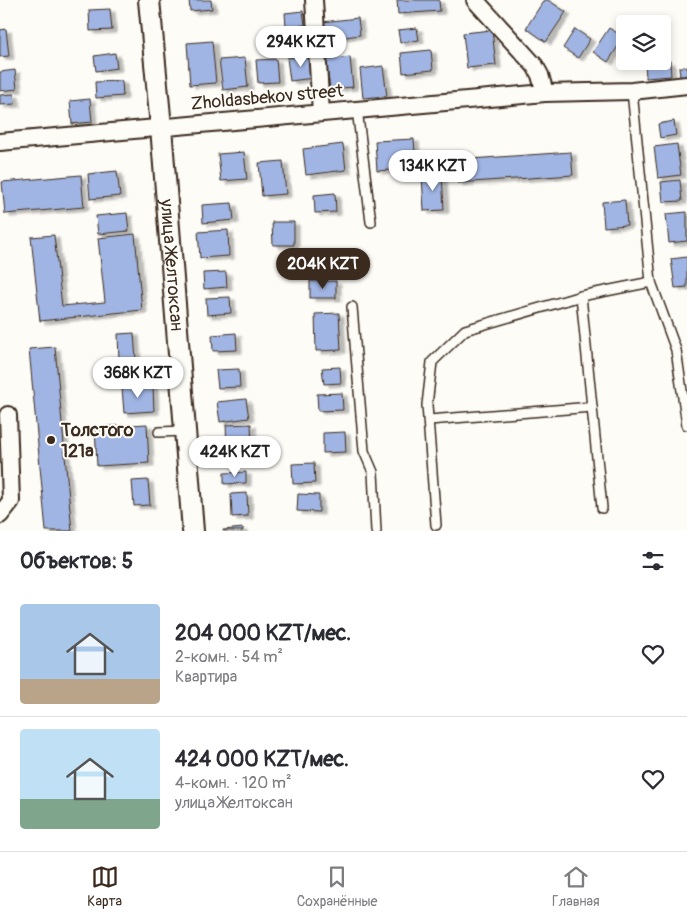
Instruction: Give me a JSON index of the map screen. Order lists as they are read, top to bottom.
{
  "streets": {
    "street": ["Zholdasbekov street", "улица Желтоксан"]
  },
  "crossings": [
    ["Zholdasbekov street", "улица Желтоксан"]
  ],
  "places": ["Толстого 121а"],
  "page": {
    "price": [
      "294K KZT",
      "134K KZT",
      "204K KZT",
      "368K KZT",
      "424K KZT"
    ],
    "heading": "Объектов: 5",
    "list": [
      {
        "name": "204 000 KZT/мес.",
        "note": "2-комн. · 54 m² · Квартира"
      },
      {
        "name": "424 000 KZT/мес.",
        "note": "4-комн. · 120 m² · улица Желтоксан"
      }
    ],
    "tabs": ["Карта", "Сохранённые", "Главная"]
  }
}
